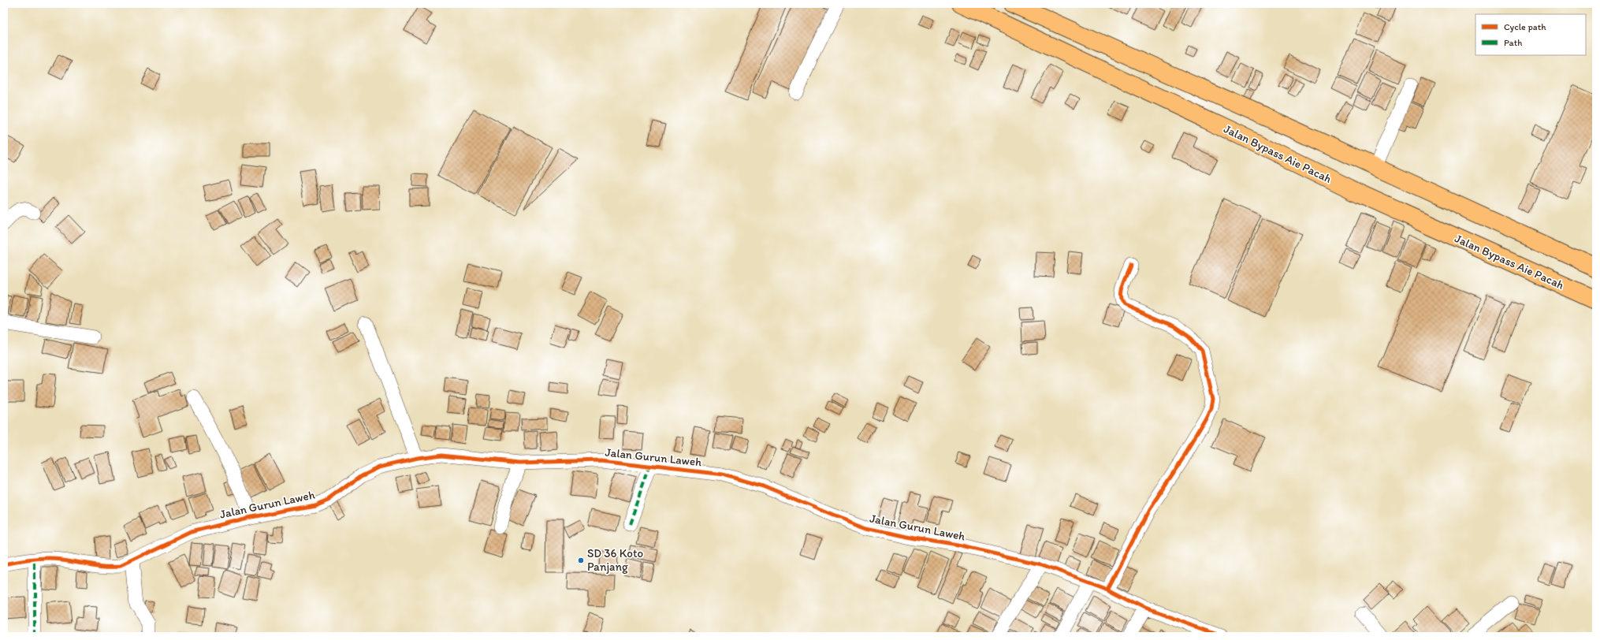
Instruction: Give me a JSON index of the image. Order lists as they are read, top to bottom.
{
  "streets": {
    "highway": ["Jalan Bypass Aie Pacah"],
    "street": ["Jalan Gurun Laweh"]
  },
  "places": ["SD 36 Koto Panjang"],
  "legend": ["Cycle path", "Path"]
}
